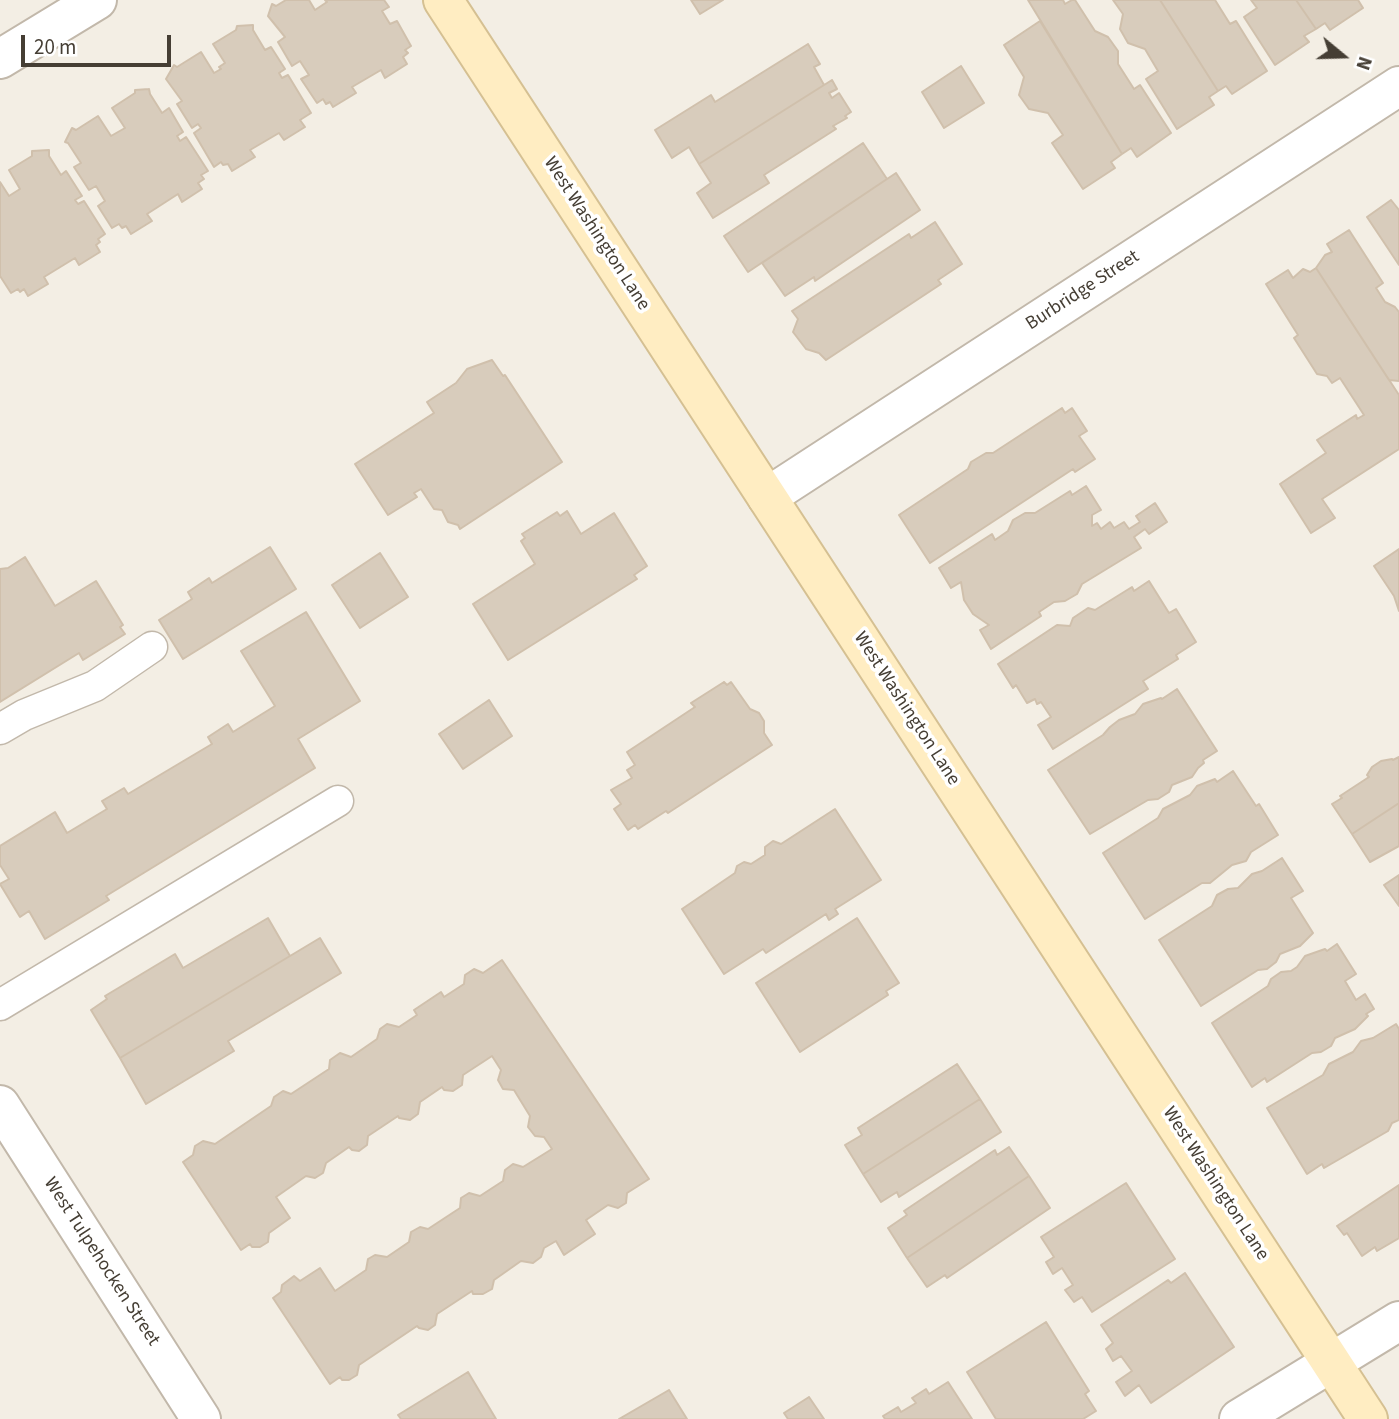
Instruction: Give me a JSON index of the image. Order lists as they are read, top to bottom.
{
  "streets": {
    "main road": ["West Washington Lane"],
    "street": ["Burbridge Street", "West Tulpehocken Street"]
  },
  "crossings": [
    ["West Washington Lane", "Burbridge Street"]
  ],
  "scale_bar": "20 m",
  "north": "right"
}
